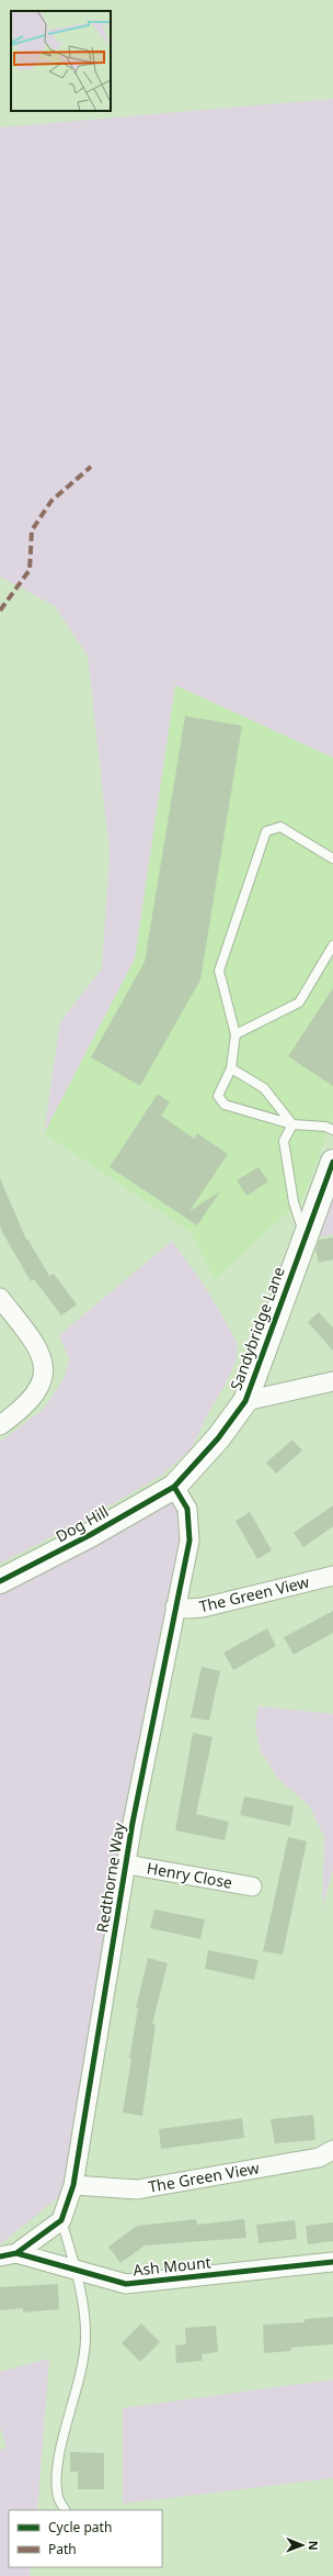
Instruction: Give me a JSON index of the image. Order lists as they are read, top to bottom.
{
  "streets": {
    "street": [
      "Sandybridge Lane",
      "Dog Hill",
      "The Green View",
      "Henry Close",
      "Redthorne Way",
      "Ash Mount"
    ]
  },
  "crossings": [
    ["Sandybridge Lane", "Dog Hill"],
    ["Sandybridge Lane", "Redthorne Way"],
    ["Dog Hill", "Redthorne Way"],
    ["The Green View", "Redthorne Way"],
    ["Henry Close", "Redthorne Way"]
  ],
  "legend": ["Cycle path", "Path"],
  "north": "right"
}
